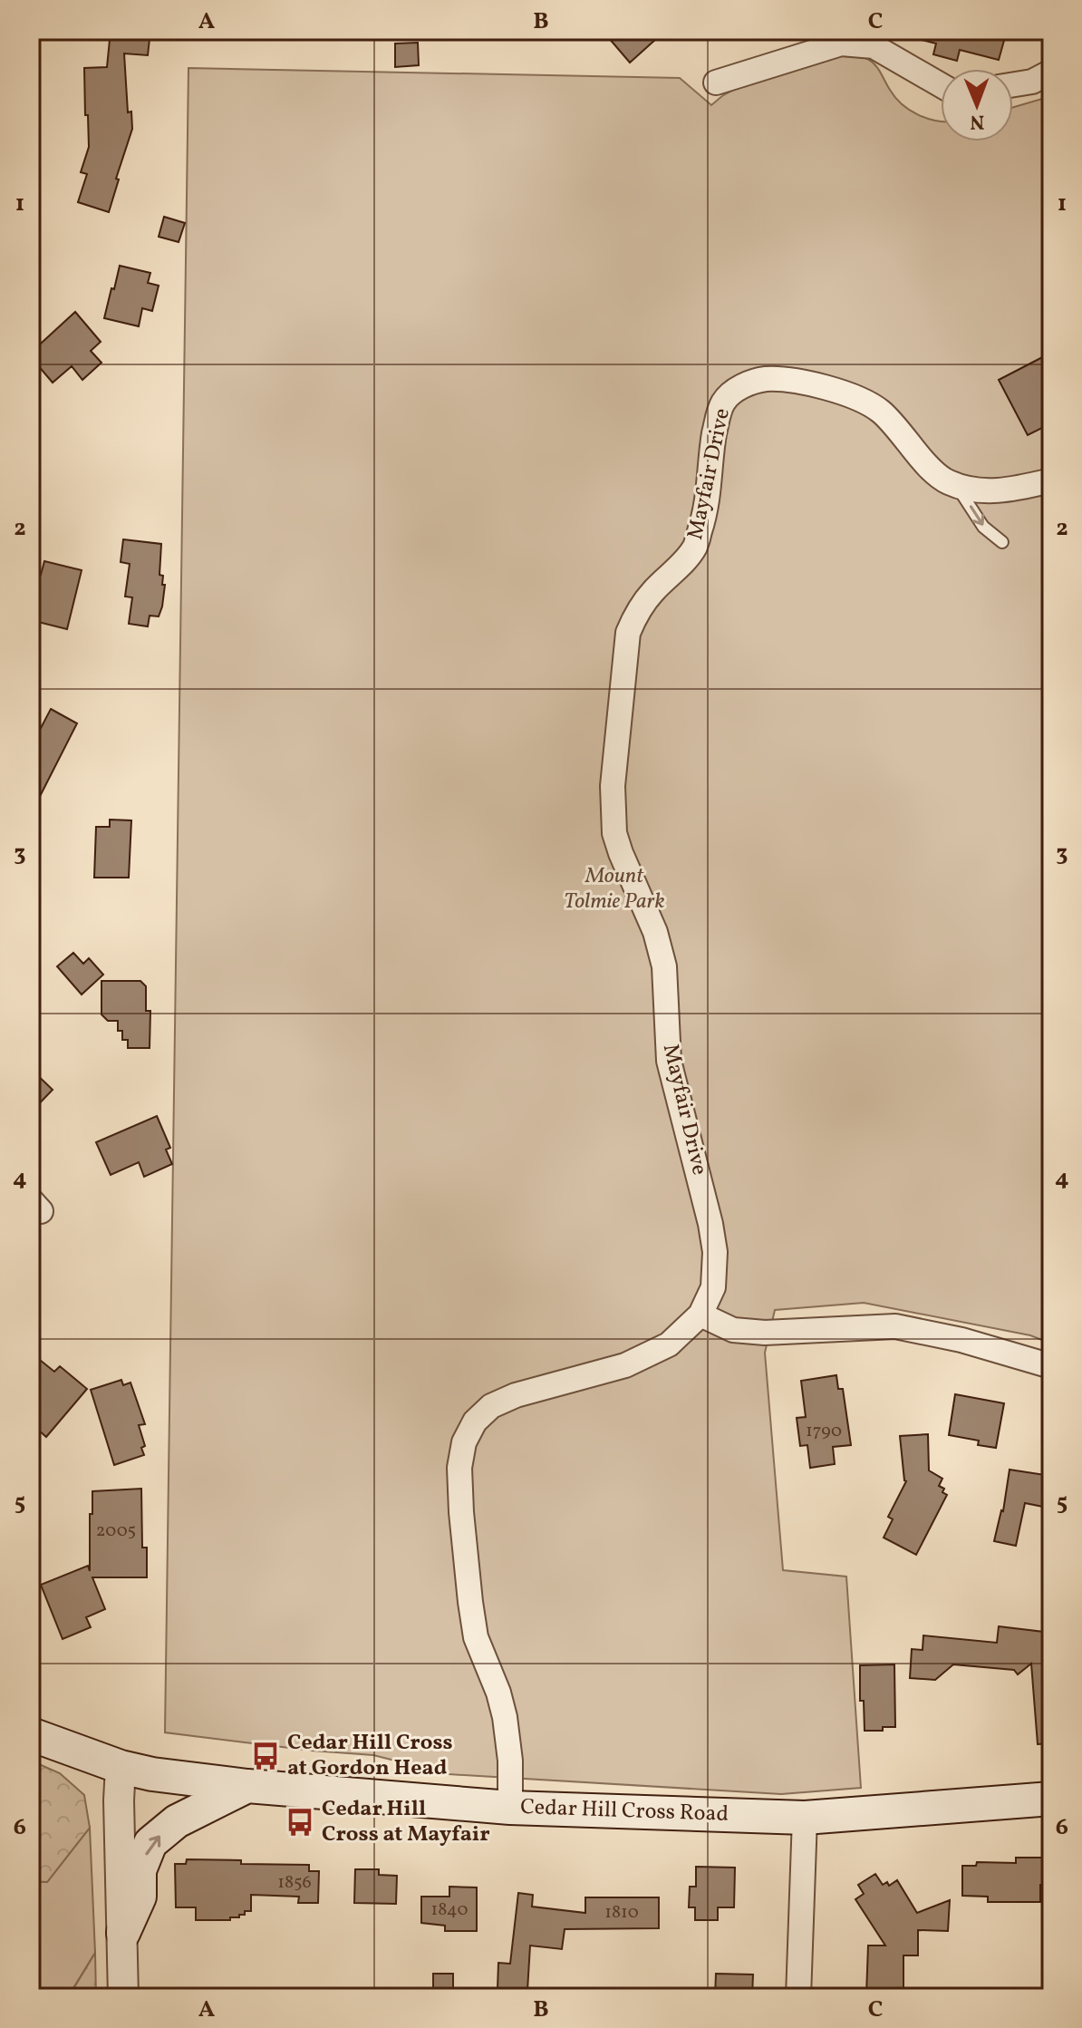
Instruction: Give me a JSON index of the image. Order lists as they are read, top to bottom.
{
  "streets": {
    "main road": ["Cedar Hill Cross Road"],
    "street": ["Mayfair Drive"]
  },
  "crossings": [
    ["Mayfair Drive", "Cedar Hill Cross Road"]
  ],
  "parks": ["Mount Tolmie Park"],
  "places": {
    "bus stop": ["Cedar Hill Cross at Gordon Head", "Cedar Hill Cross at Mayfair"]
  },
  "house_numbers": [
    "1790",
    "2005",
    "1856",
    "1840",
    "1810"
  ],
  "north": "bottom",
  "grid": {
    "columns": ["A", "B", "C"],
    "rows": [
      "1",
      "2",
      "3",
      "4",
      "5",
      "6"
    ]
  }
}
